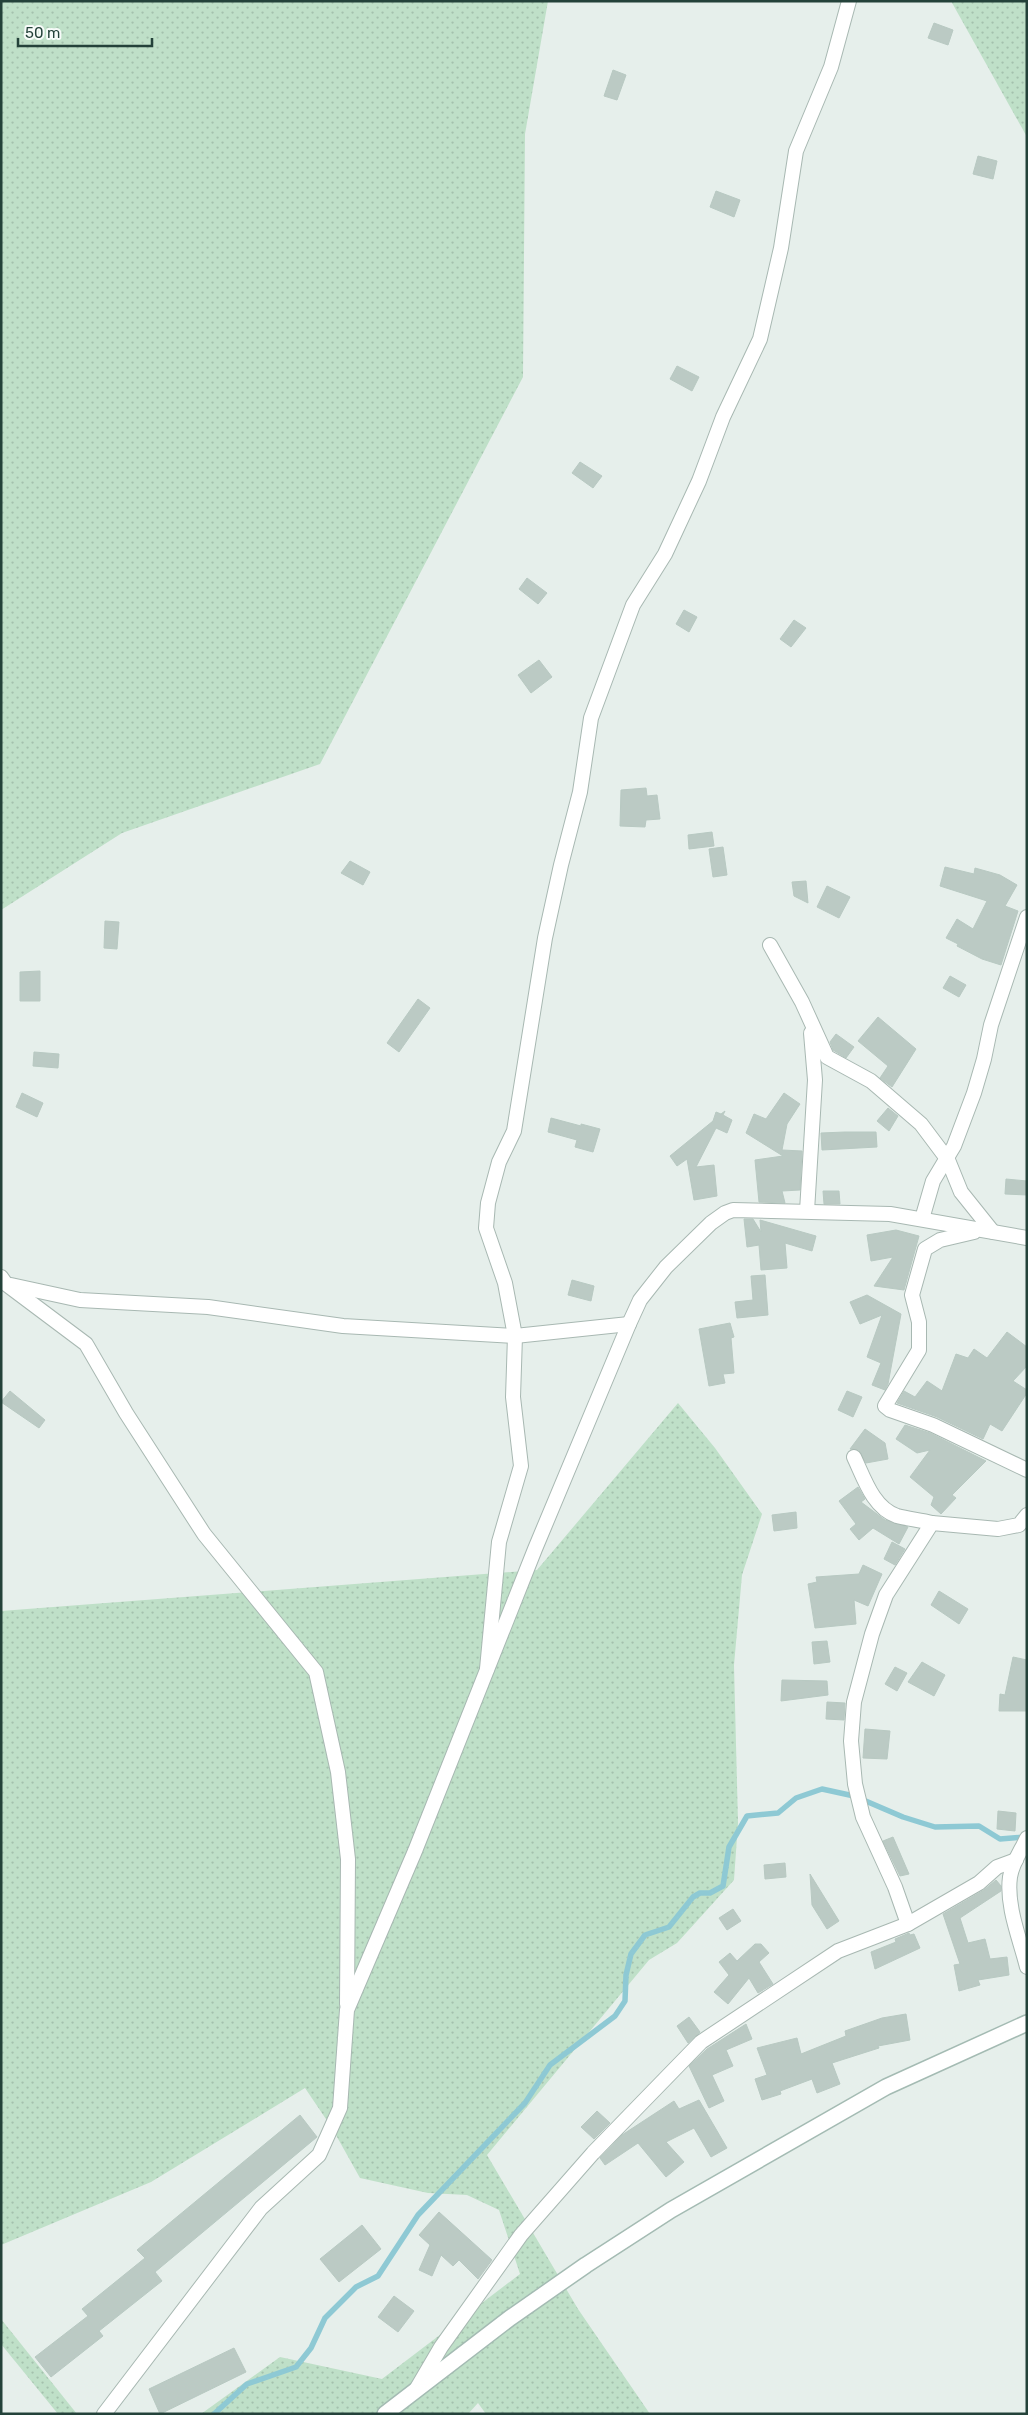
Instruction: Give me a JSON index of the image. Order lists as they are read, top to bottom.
{
  "scale_bar": "50 m"
}
